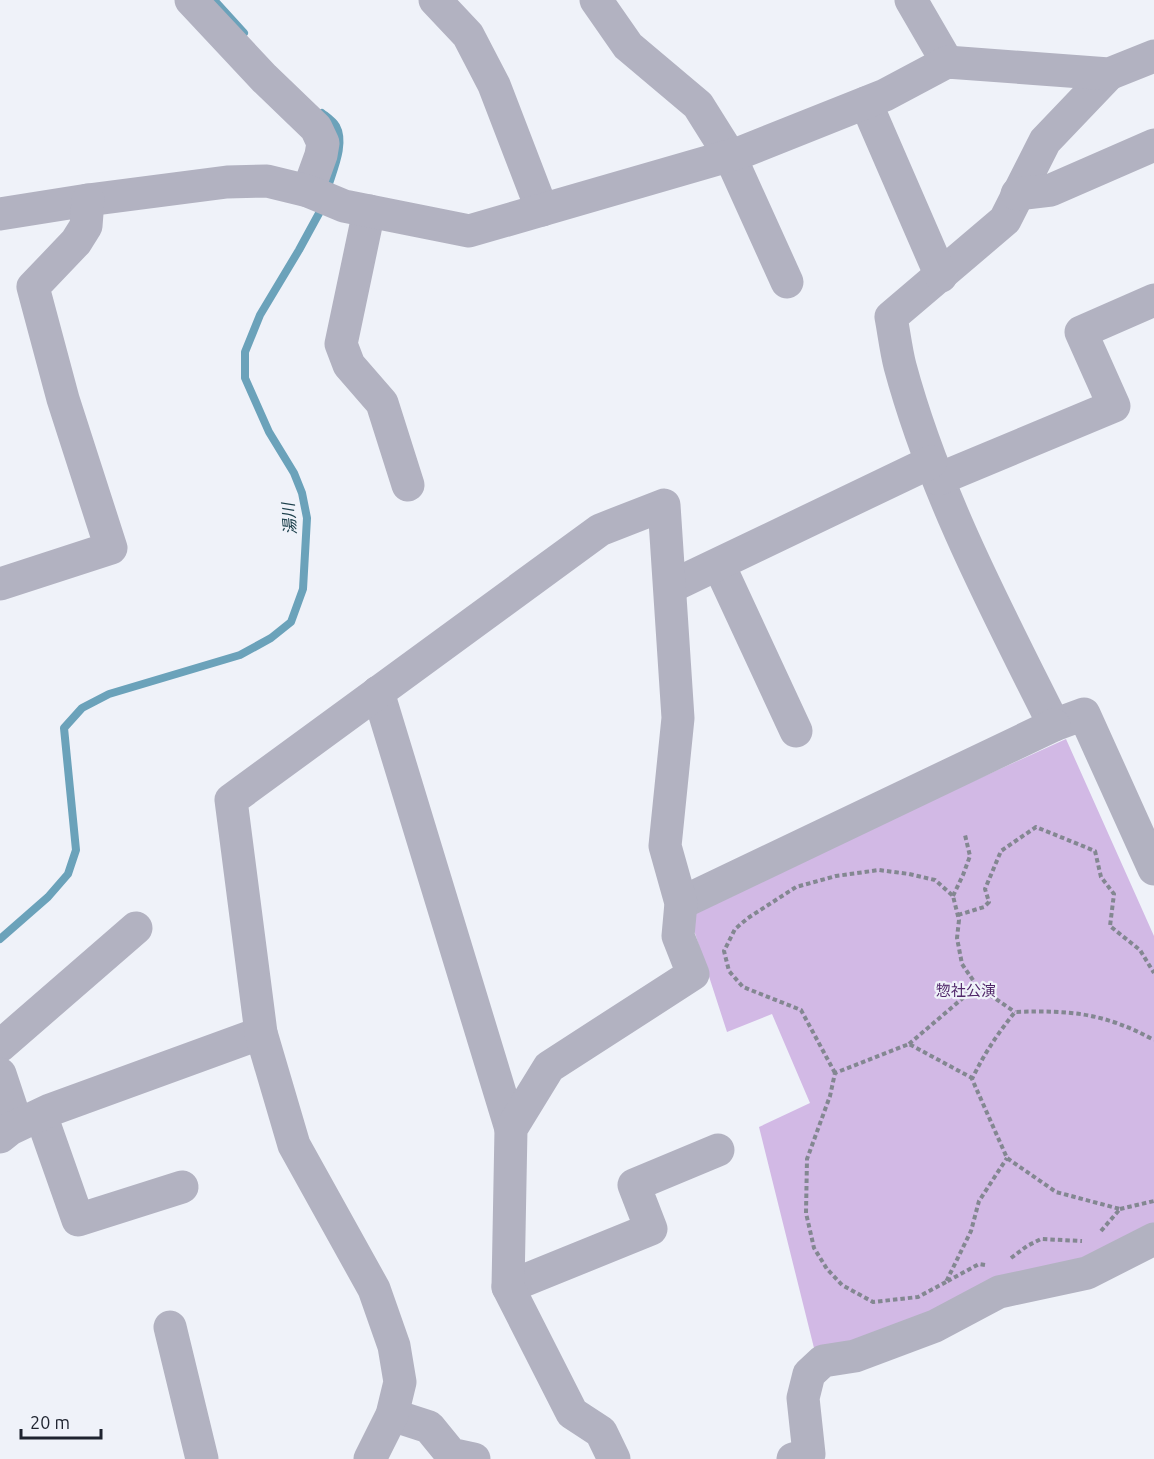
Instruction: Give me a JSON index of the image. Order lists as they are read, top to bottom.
{
  "water": ["湯川"],
  "parks": ["惣社公演"],
  "scale_bar": "20 m"
}
